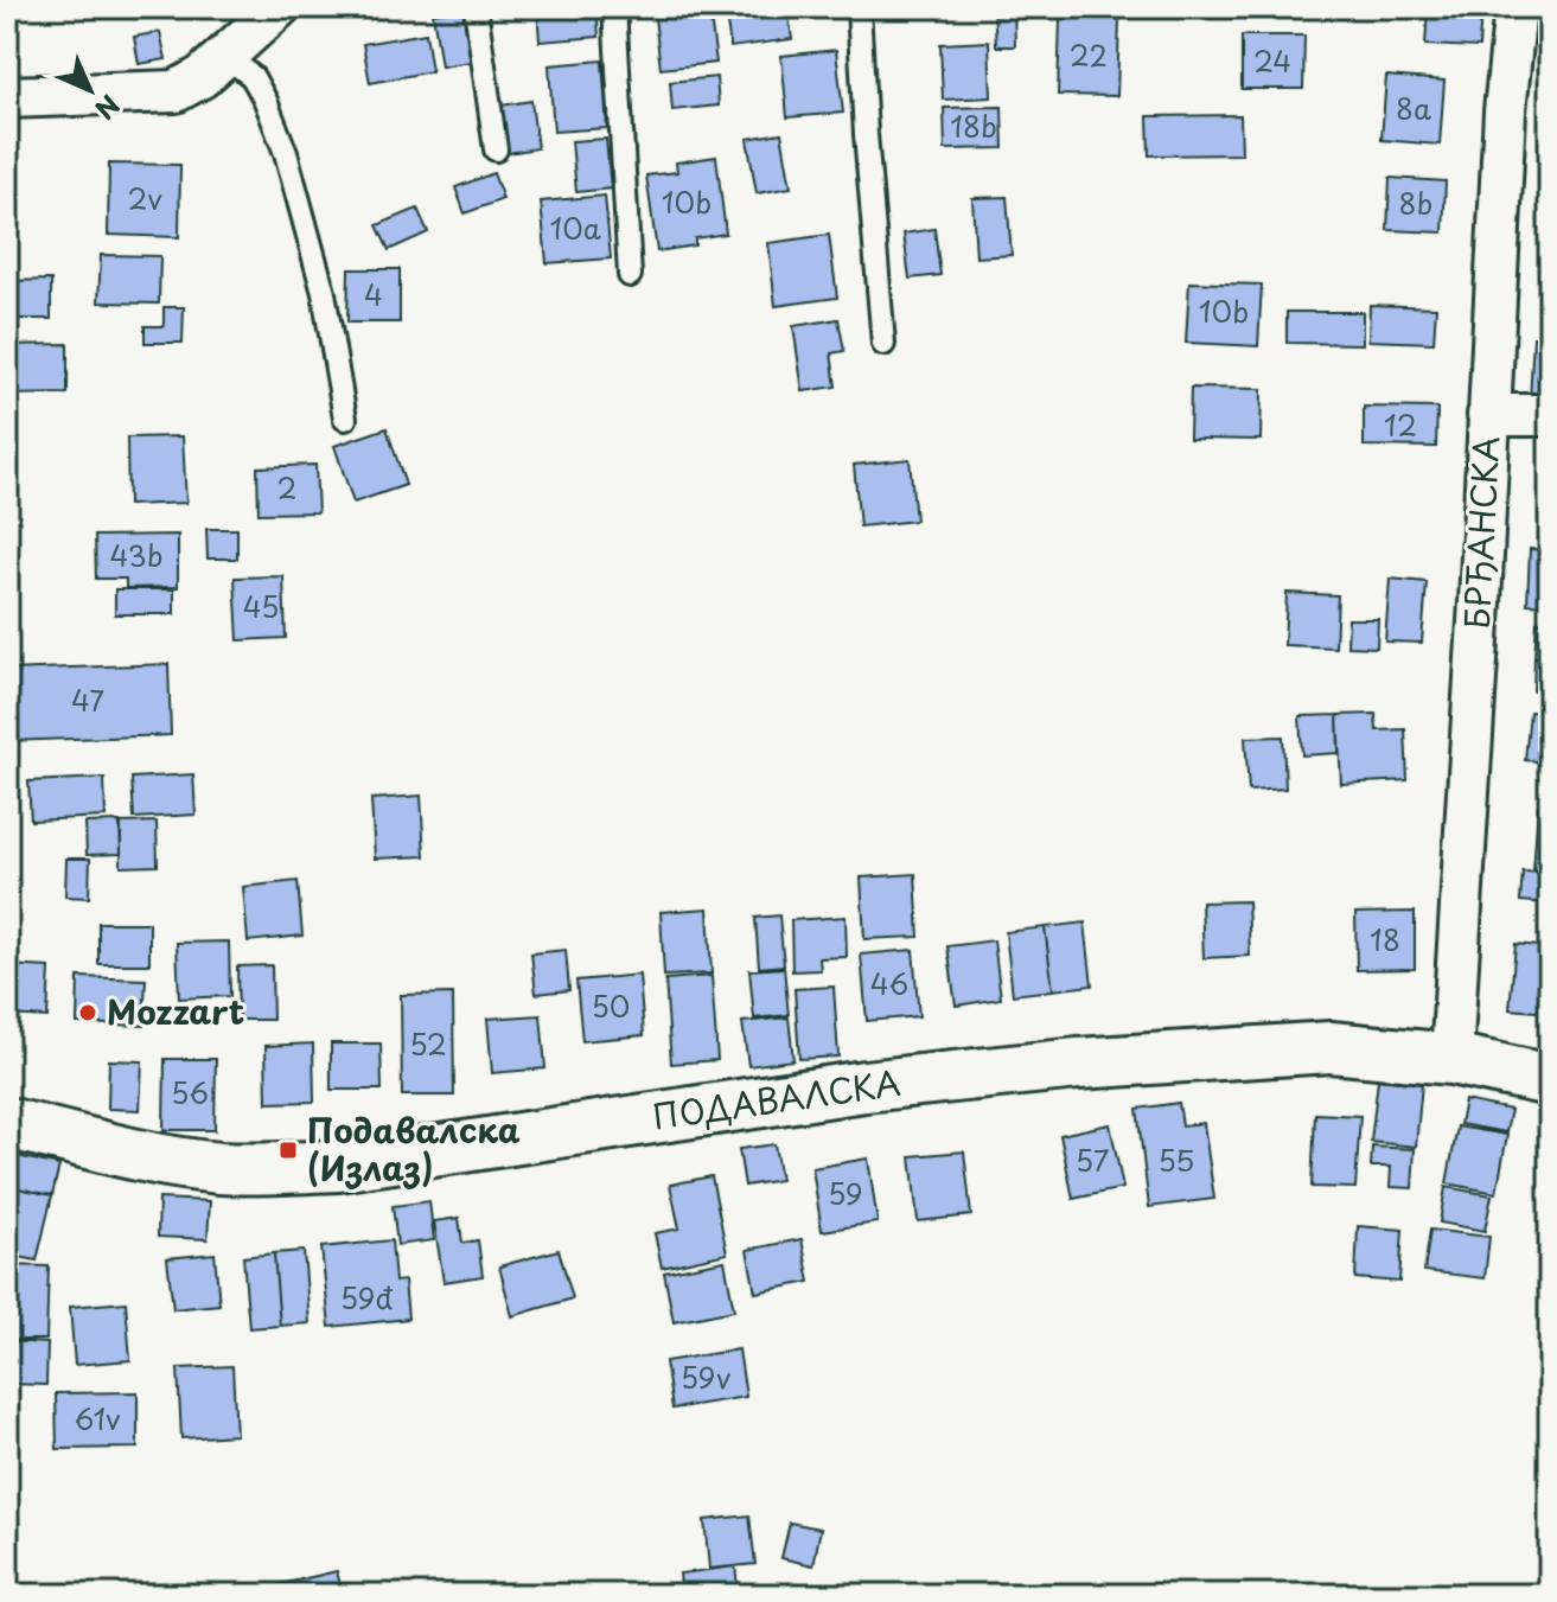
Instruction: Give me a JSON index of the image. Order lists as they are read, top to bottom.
{
  "streets": {
    "street": ["БРЂАНСКА", "ПОДАВАЛСКА"]
  },
  "crossings": [
    ["БРЂАНСКА", "ПОДАВАЛСКА"]
  ],
  "places": {
    "other": ["Mozzart"],
    "transit": ["Подавалска (Излаз)"]
  },
  "house_numbers": [
    "22",
    "24",
    "8a",
    "18b",
    "2v",
    "10b",
    "8b",
    "10a",
    "4",
    "10b",
    "12",
    "2",
    "43b",
    "45",
    "47",
    "18",
    "46",
    "50",
    "52",
    "56",
    "57",
    "55",
    "59",
    "59đ",
    "59v",
    "61v"
  ],
  "north": "bottom right"
}
